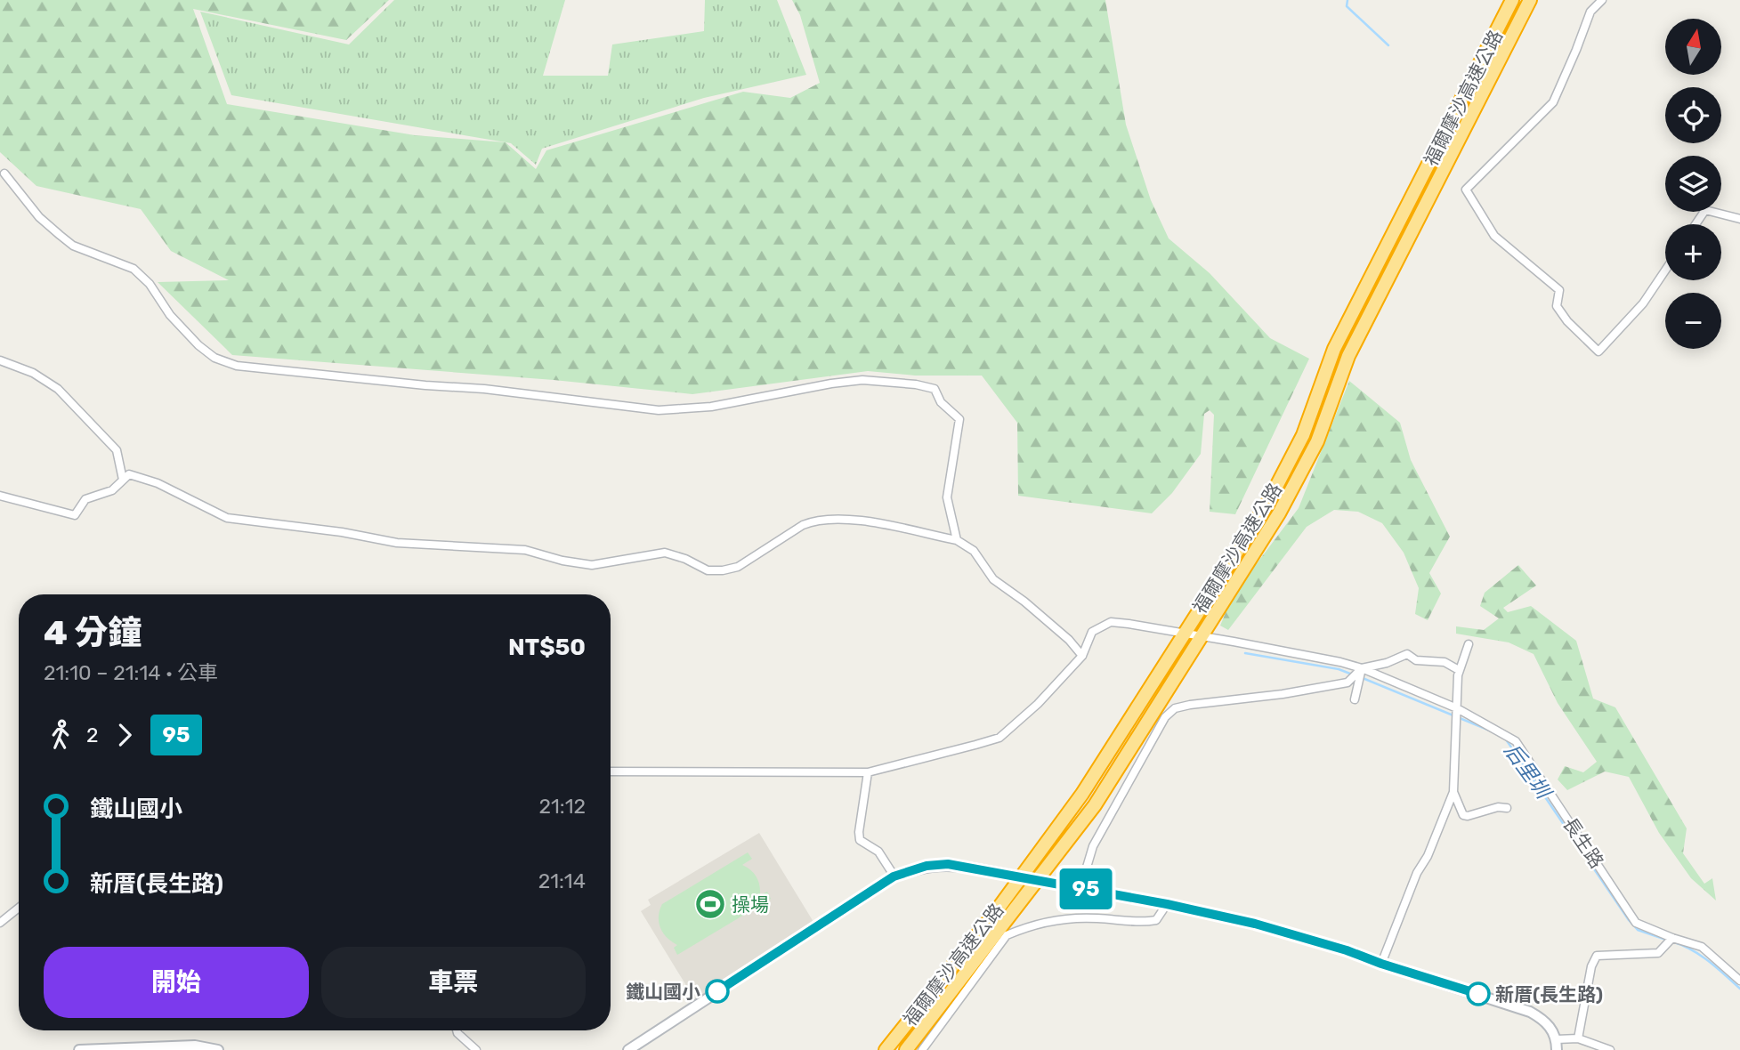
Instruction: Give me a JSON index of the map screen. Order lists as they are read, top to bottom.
{
  "streets": {
    "highway": ["福爾摩沙高速公路"],
    "street": ["長生路"]
  },
  "water": ["后里圳"],
  "places": {
    "sports": ["操場"],
    "other": ["鐵山國小", "新厝(長生路)"]
  },
  "lines": ["bus line 95"],
  "north": "top",
  "page": {
    "on_map": "95",
    "map_buttons": ["+", "−"],
    "heading": ["4 分鐘", "21:10 – 21:14 · 公車", "NT$50"],
    "legs": ["2", "95"],
    "list": [
      {
        "name": "鐵山國小",
        "value": "21:12"
      },
      {
        "name": "新厝(長生路)",
        "value": "21:14"
      }
    ],
    "buttons": ["開始", "車票"]
  }
}
